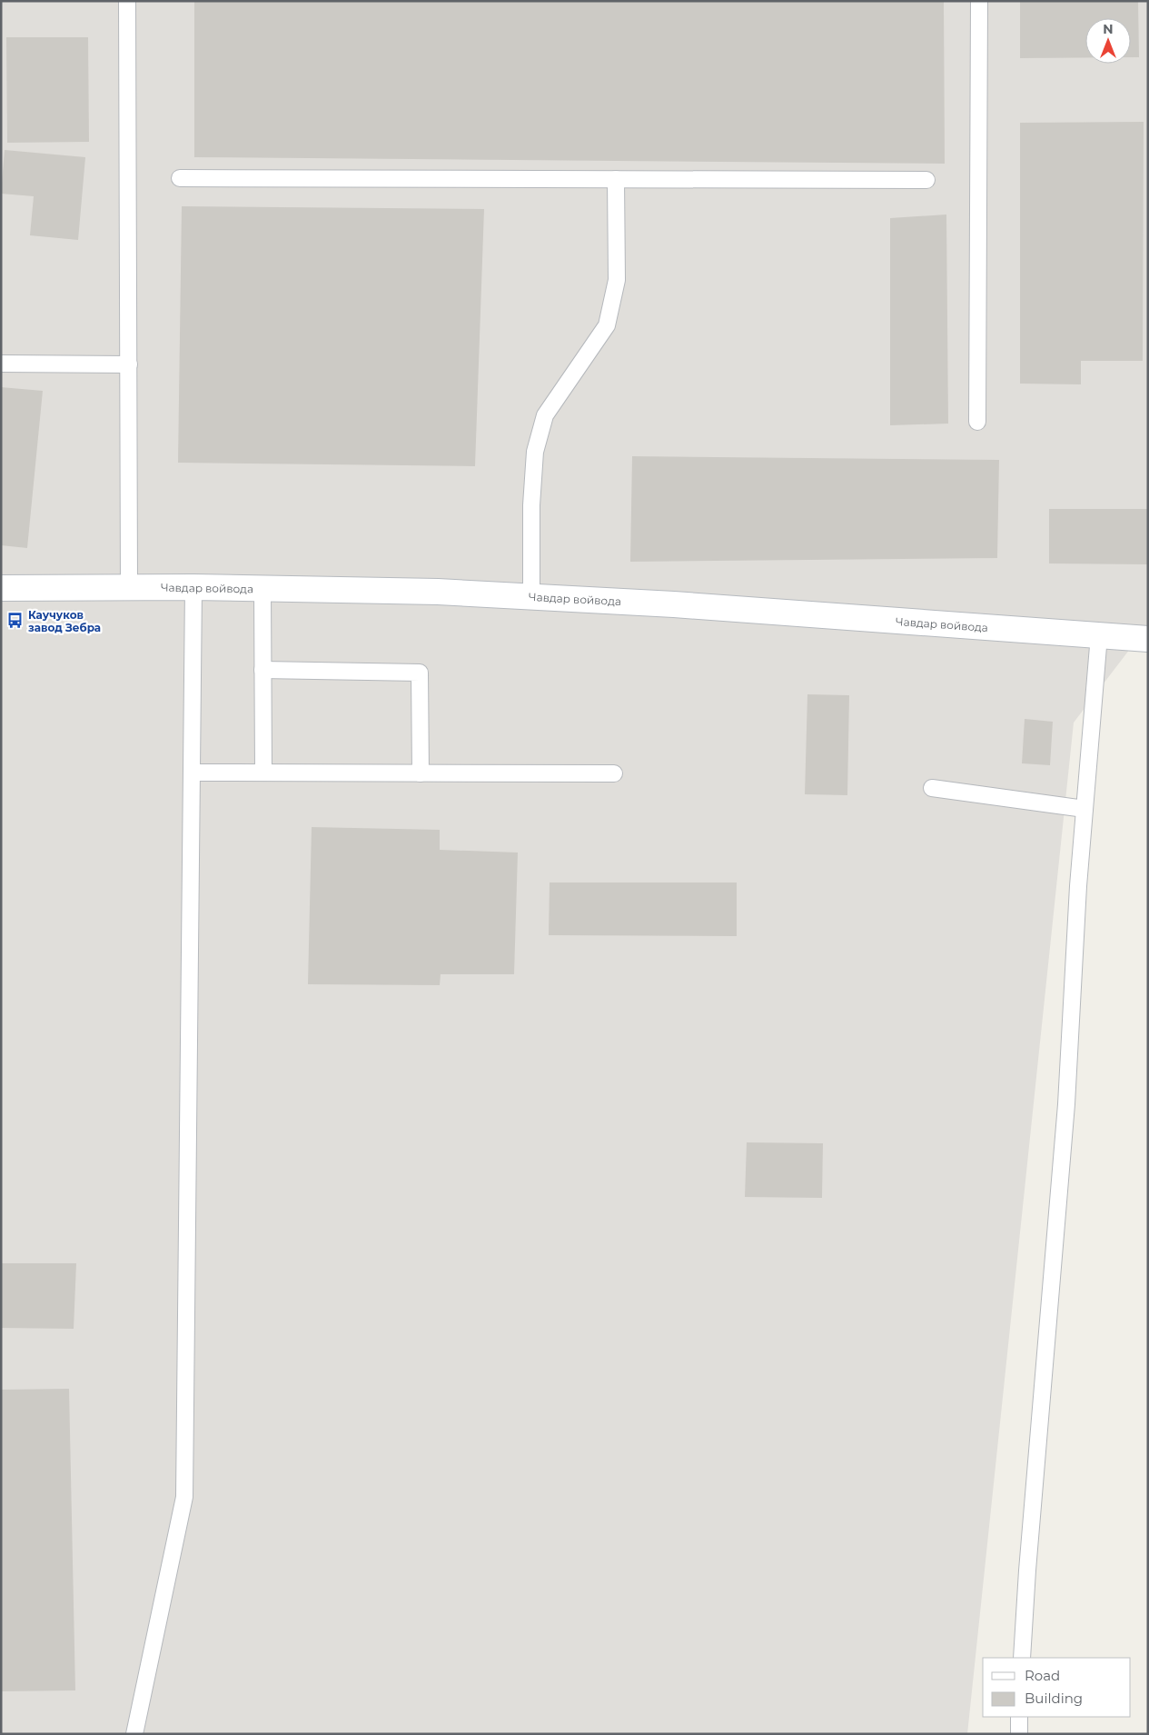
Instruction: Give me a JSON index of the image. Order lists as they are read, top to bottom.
{
  "streets": {
    "street": ["Чавдар войвода"]
  },
  "places": {
    "bus stop": ["Каучуков завод Зебра"]
  },
  "legend": ["Road", "Building"],
  "north": "top"
}
